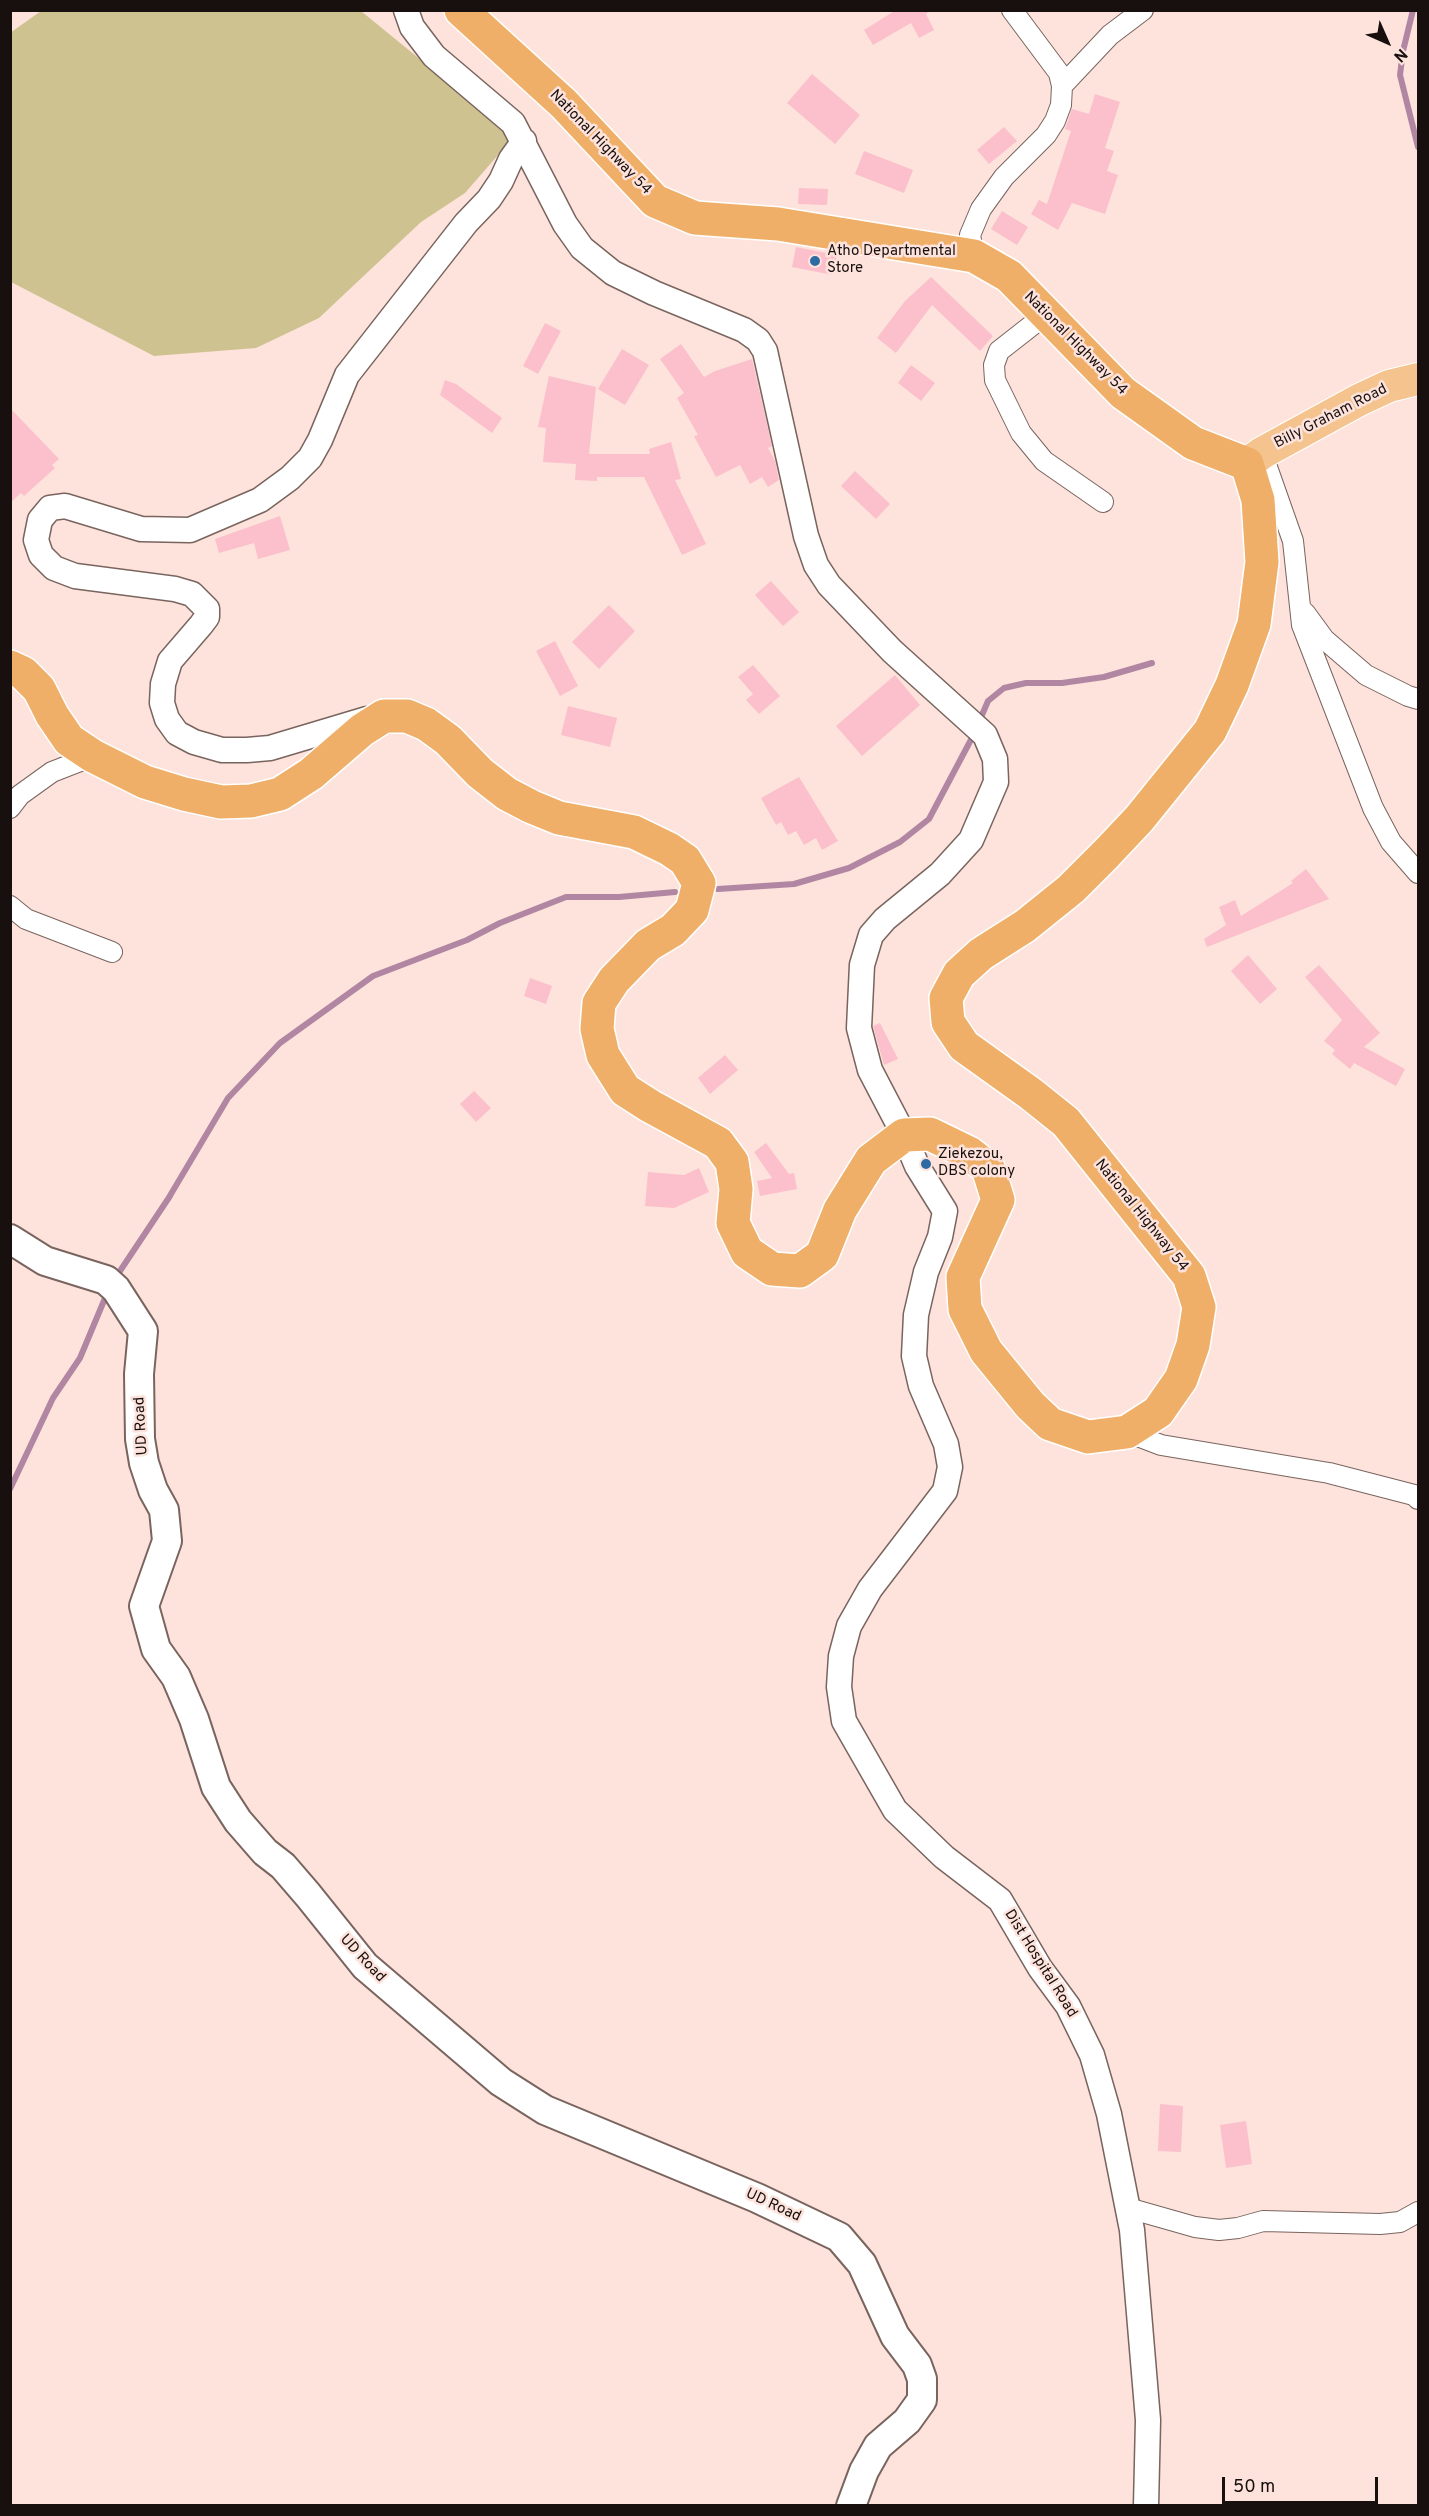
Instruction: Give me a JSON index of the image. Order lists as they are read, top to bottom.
{
  "streets": {
    "highway": ["National Highway 54"],
    "main road": ["Billy Graham Road", "UD Road"],
    "street": ["Dist Hospital Road"]
  },
  "crossings": [
    ["National Highway 54", "Billy Graham Road"],
    ["National Highway 54", "Dist Hospital Road"]
  ],
  "places": ["Atho Departmental Store", "Ziekezou, DBS colony"],
  "scale_bar": "50 m",
  "north": "bottom right"
}
